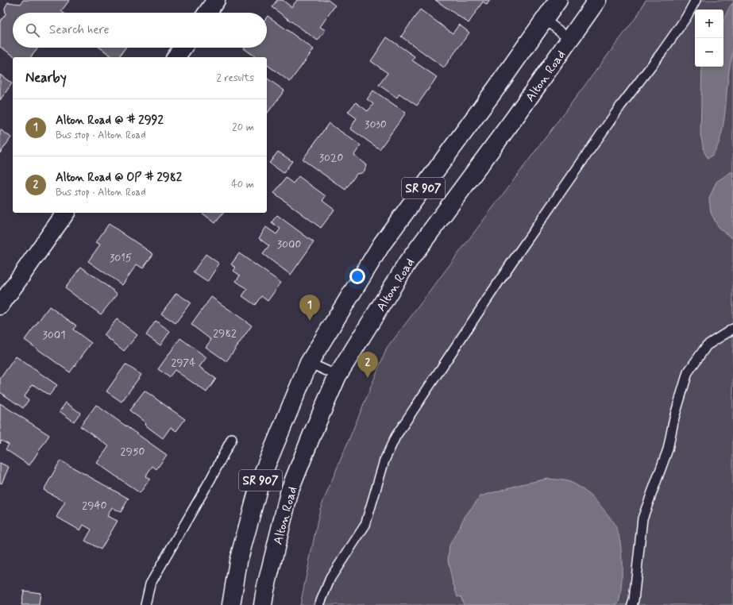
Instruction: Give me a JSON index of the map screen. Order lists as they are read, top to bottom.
{
  "streets": {
    "main road": ["Alton Road", "SR 907"]
  },
  "house_numbers": [
    "3030",
    "3020",
    "3000",
    "3015",
    "2982",
    "3001",
    "2974",
    "2950",
    "2940"
  ],
  "page": {
    "map_buttons": ["+", "−"],
    "search": "Search here",
    "heading": ["Nearby", "2 results"],
    "list": [
      {
        "mark": "1",
        "name": "Alton Road @ # 2992",
        "note": "Bus stop · Alton Road",
        "value": "20 m"
      },
      {
        "mark": "2",
        "name": "Alton Road @ OP # 2982",
        "note": "Bus stop · Alton Road",
        "value": "40 m"
      }
    ],
    "pins": ["1", "2"]
  }
}
